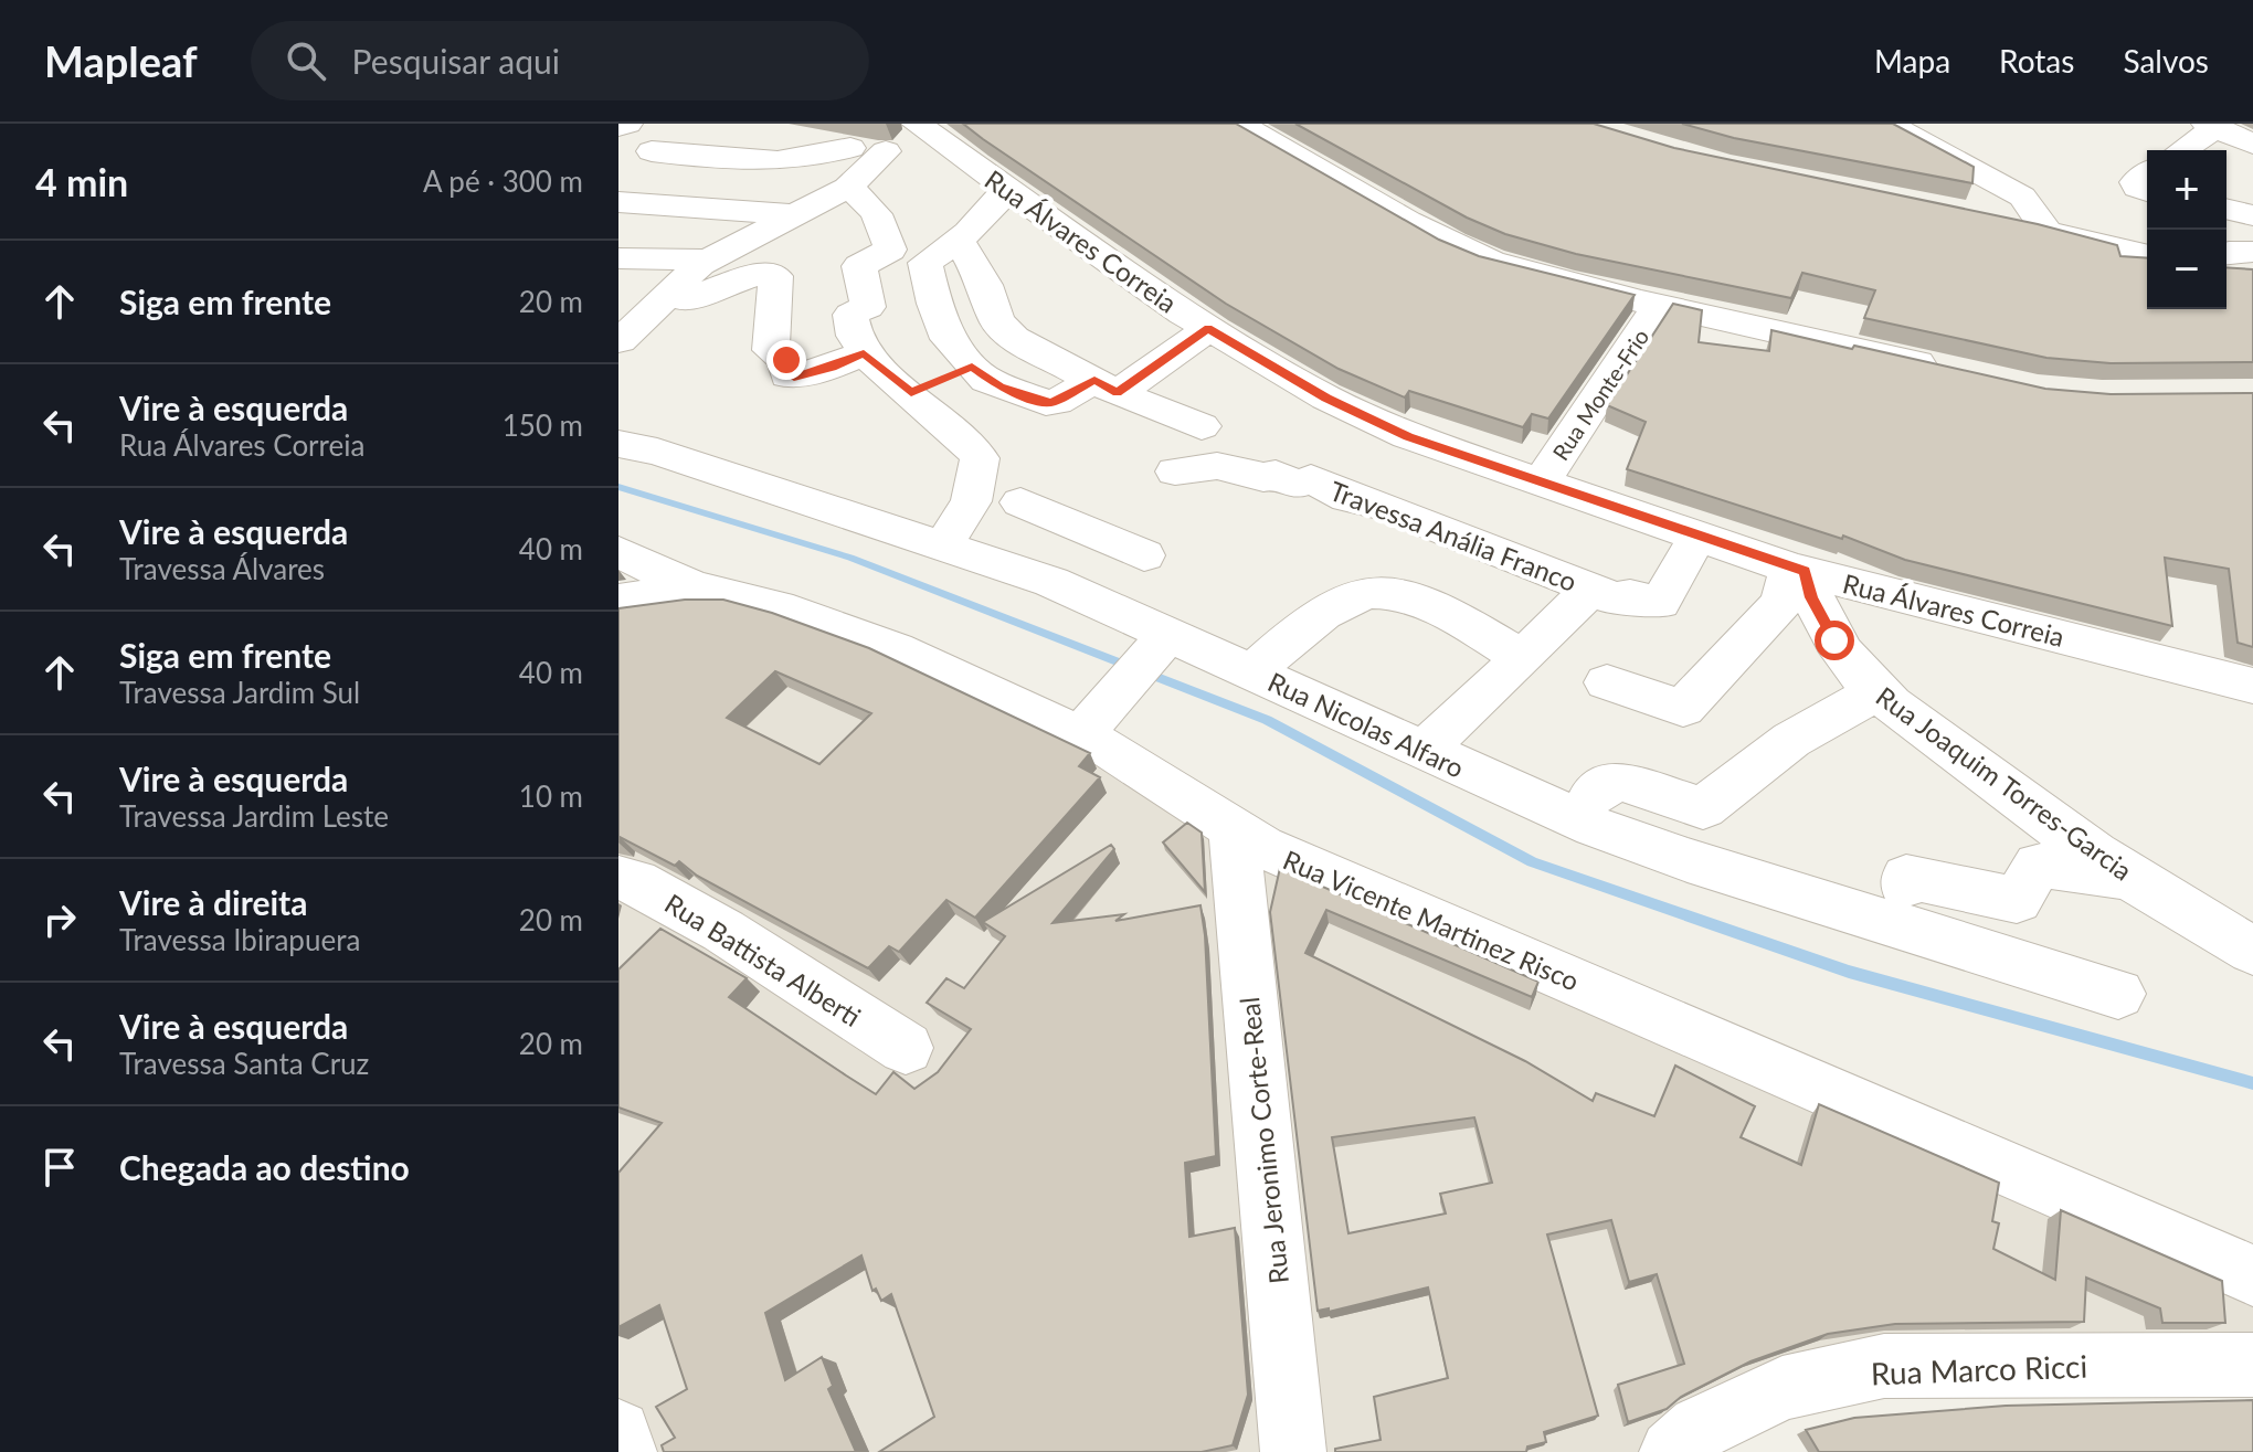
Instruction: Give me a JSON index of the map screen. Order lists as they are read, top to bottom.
{
  "streets": {
    "street": [
      "Rua Álvares Correia",
      "Rua Monte-Frio",
      "Travessa Anália Franco",
      "Rua Nicolas Alfaro",
      "Rua Joaquim Torres-Garcia",
      "Rua Vicente Martinez Risco",
      "Rua Battista Alberti",
      "Rua Jeronimo Corte-Real",
      "Rua Marco Ricci"
    ]
  },
  "crossings": [
    ["Rua Álvares Correia", "Rua Monte-Frio"],
    ["Rua Álvares Correia", "Travessa Anália Franco"],
    ["Rua Álvares Correia", "Rua Joaquim Torres-Garcia"],
    ["Rua Vicente Martinez Risco", "Rua Jeronimo Corte-Real"]
  ],
  "page": {
    "header": "Mapleaf",
    "search": "Pesquisar aqui",
    "nav": ["Mapa", "Rotas", "Salvos"],
    "heading": ["4 min", "A pé · 300 m"],
    "map_buttons": ["+", "−"],
    "list": [
      ["Siga em frente", "20 m"],
      ["Vire à esquerda", "Rua Álvares Correia", "150 m"],
      ["Vire à esquerda", "Travessa Álvares", "40 m"],
      ["Siga em frente", "Travessa Jardim Sul", "40 m"],
      ["Vire à esquerda", "Travessa Jardim Leste", "10 m"],
      ["Vire à direita", "Travessa Ibirapuera", "20 m"],
      ["Vire à esquerda", "Travessa Santa Cruz", "20 m"],
      "Chegada ao destino"
    ]
  }
}
